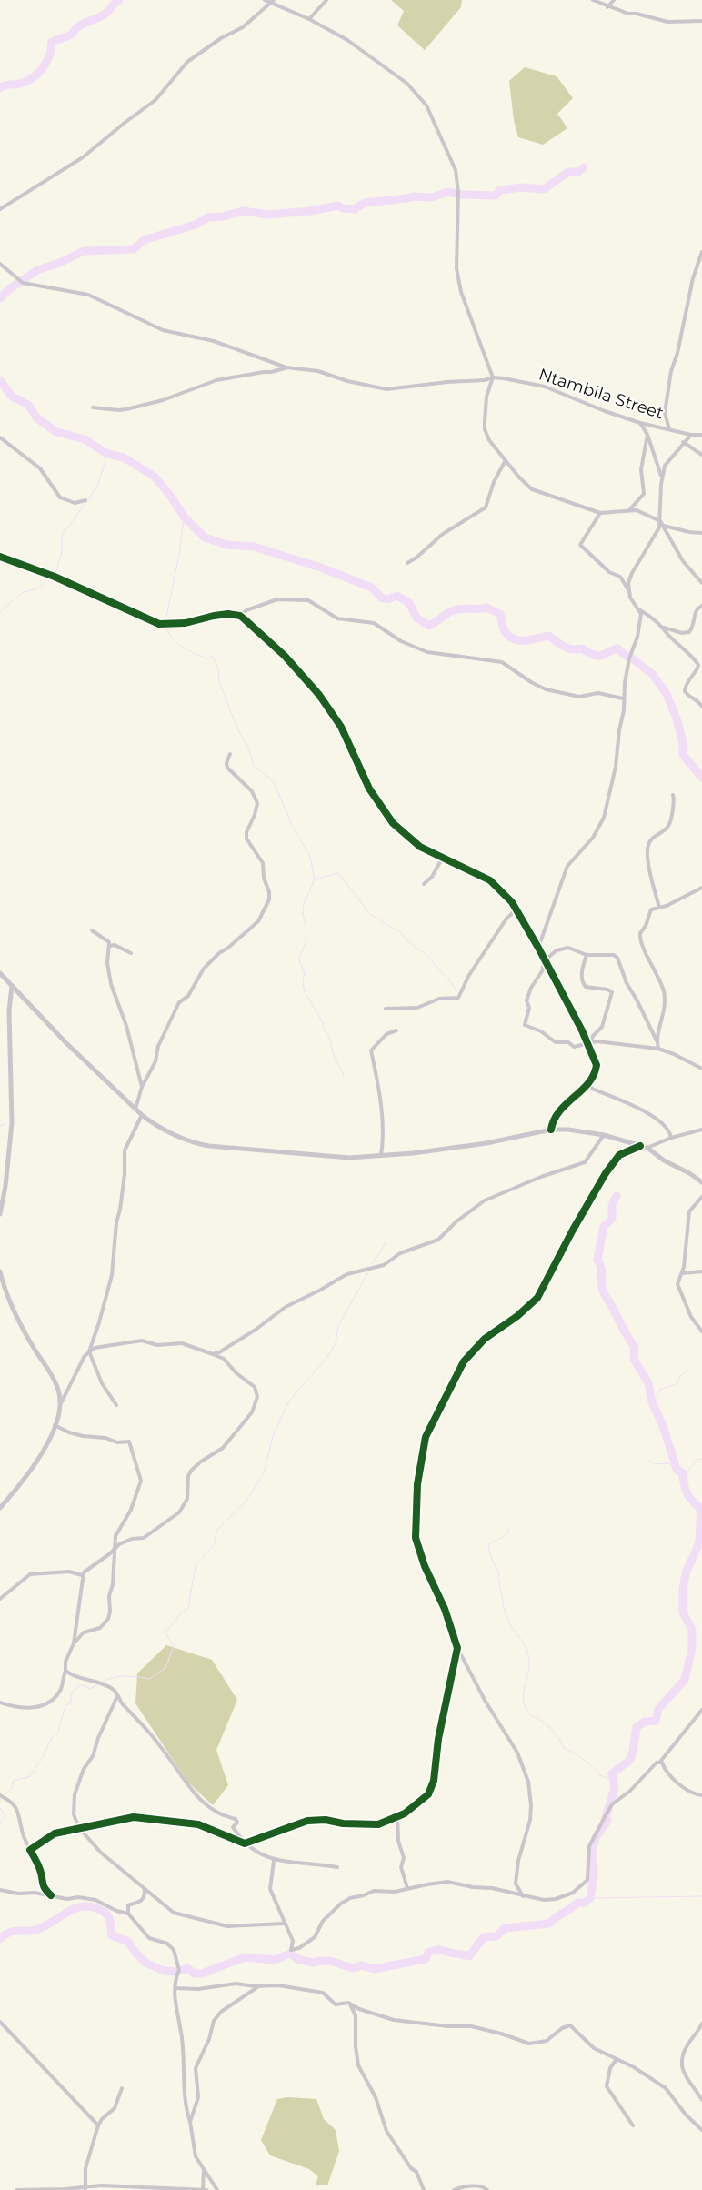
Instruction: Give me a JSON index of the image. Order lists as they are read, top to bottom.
{
  "streets": {
    "street": ["Ntambila Street"]
  }
}
